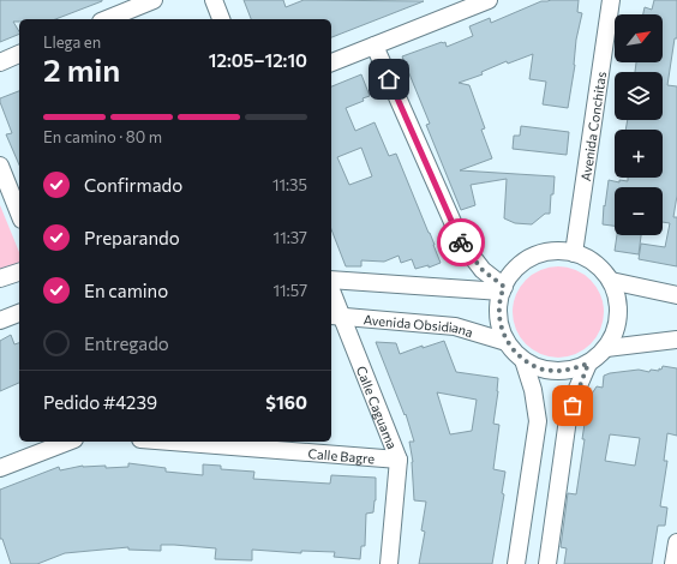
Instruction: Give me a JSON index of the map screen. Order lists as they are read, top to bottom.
{
  "streets": {
    "street": [
      "Avenida Conchitas",
      "Avenida Obsidiana",
      "Calle Caguama",
      "Calle Bagre"
    ]
  },
  "crossings": [
    ["Avenida Conchitas", "Avenida Obsidiana"],
    ["Avenida Obsidiana", "Calle Caguama"],
    ["Calle Caguama", "Calle Bagre"]
  ],
  "north": "top right",
  "page": {
    "map_buttons": ["+", "−"],
    "heading": ["2 min", "Llega en", "12:05–12:10"],
    "panel": ["Pedido #4239", "$160"],
    "bar": "En camino · 80 m",
    "list": [
      ["Confirmado", "11:35"],
      ["Preparando", "11:37"],
      ["En camino", "11:57"],
      "Entregado"
    ]
  }
}
